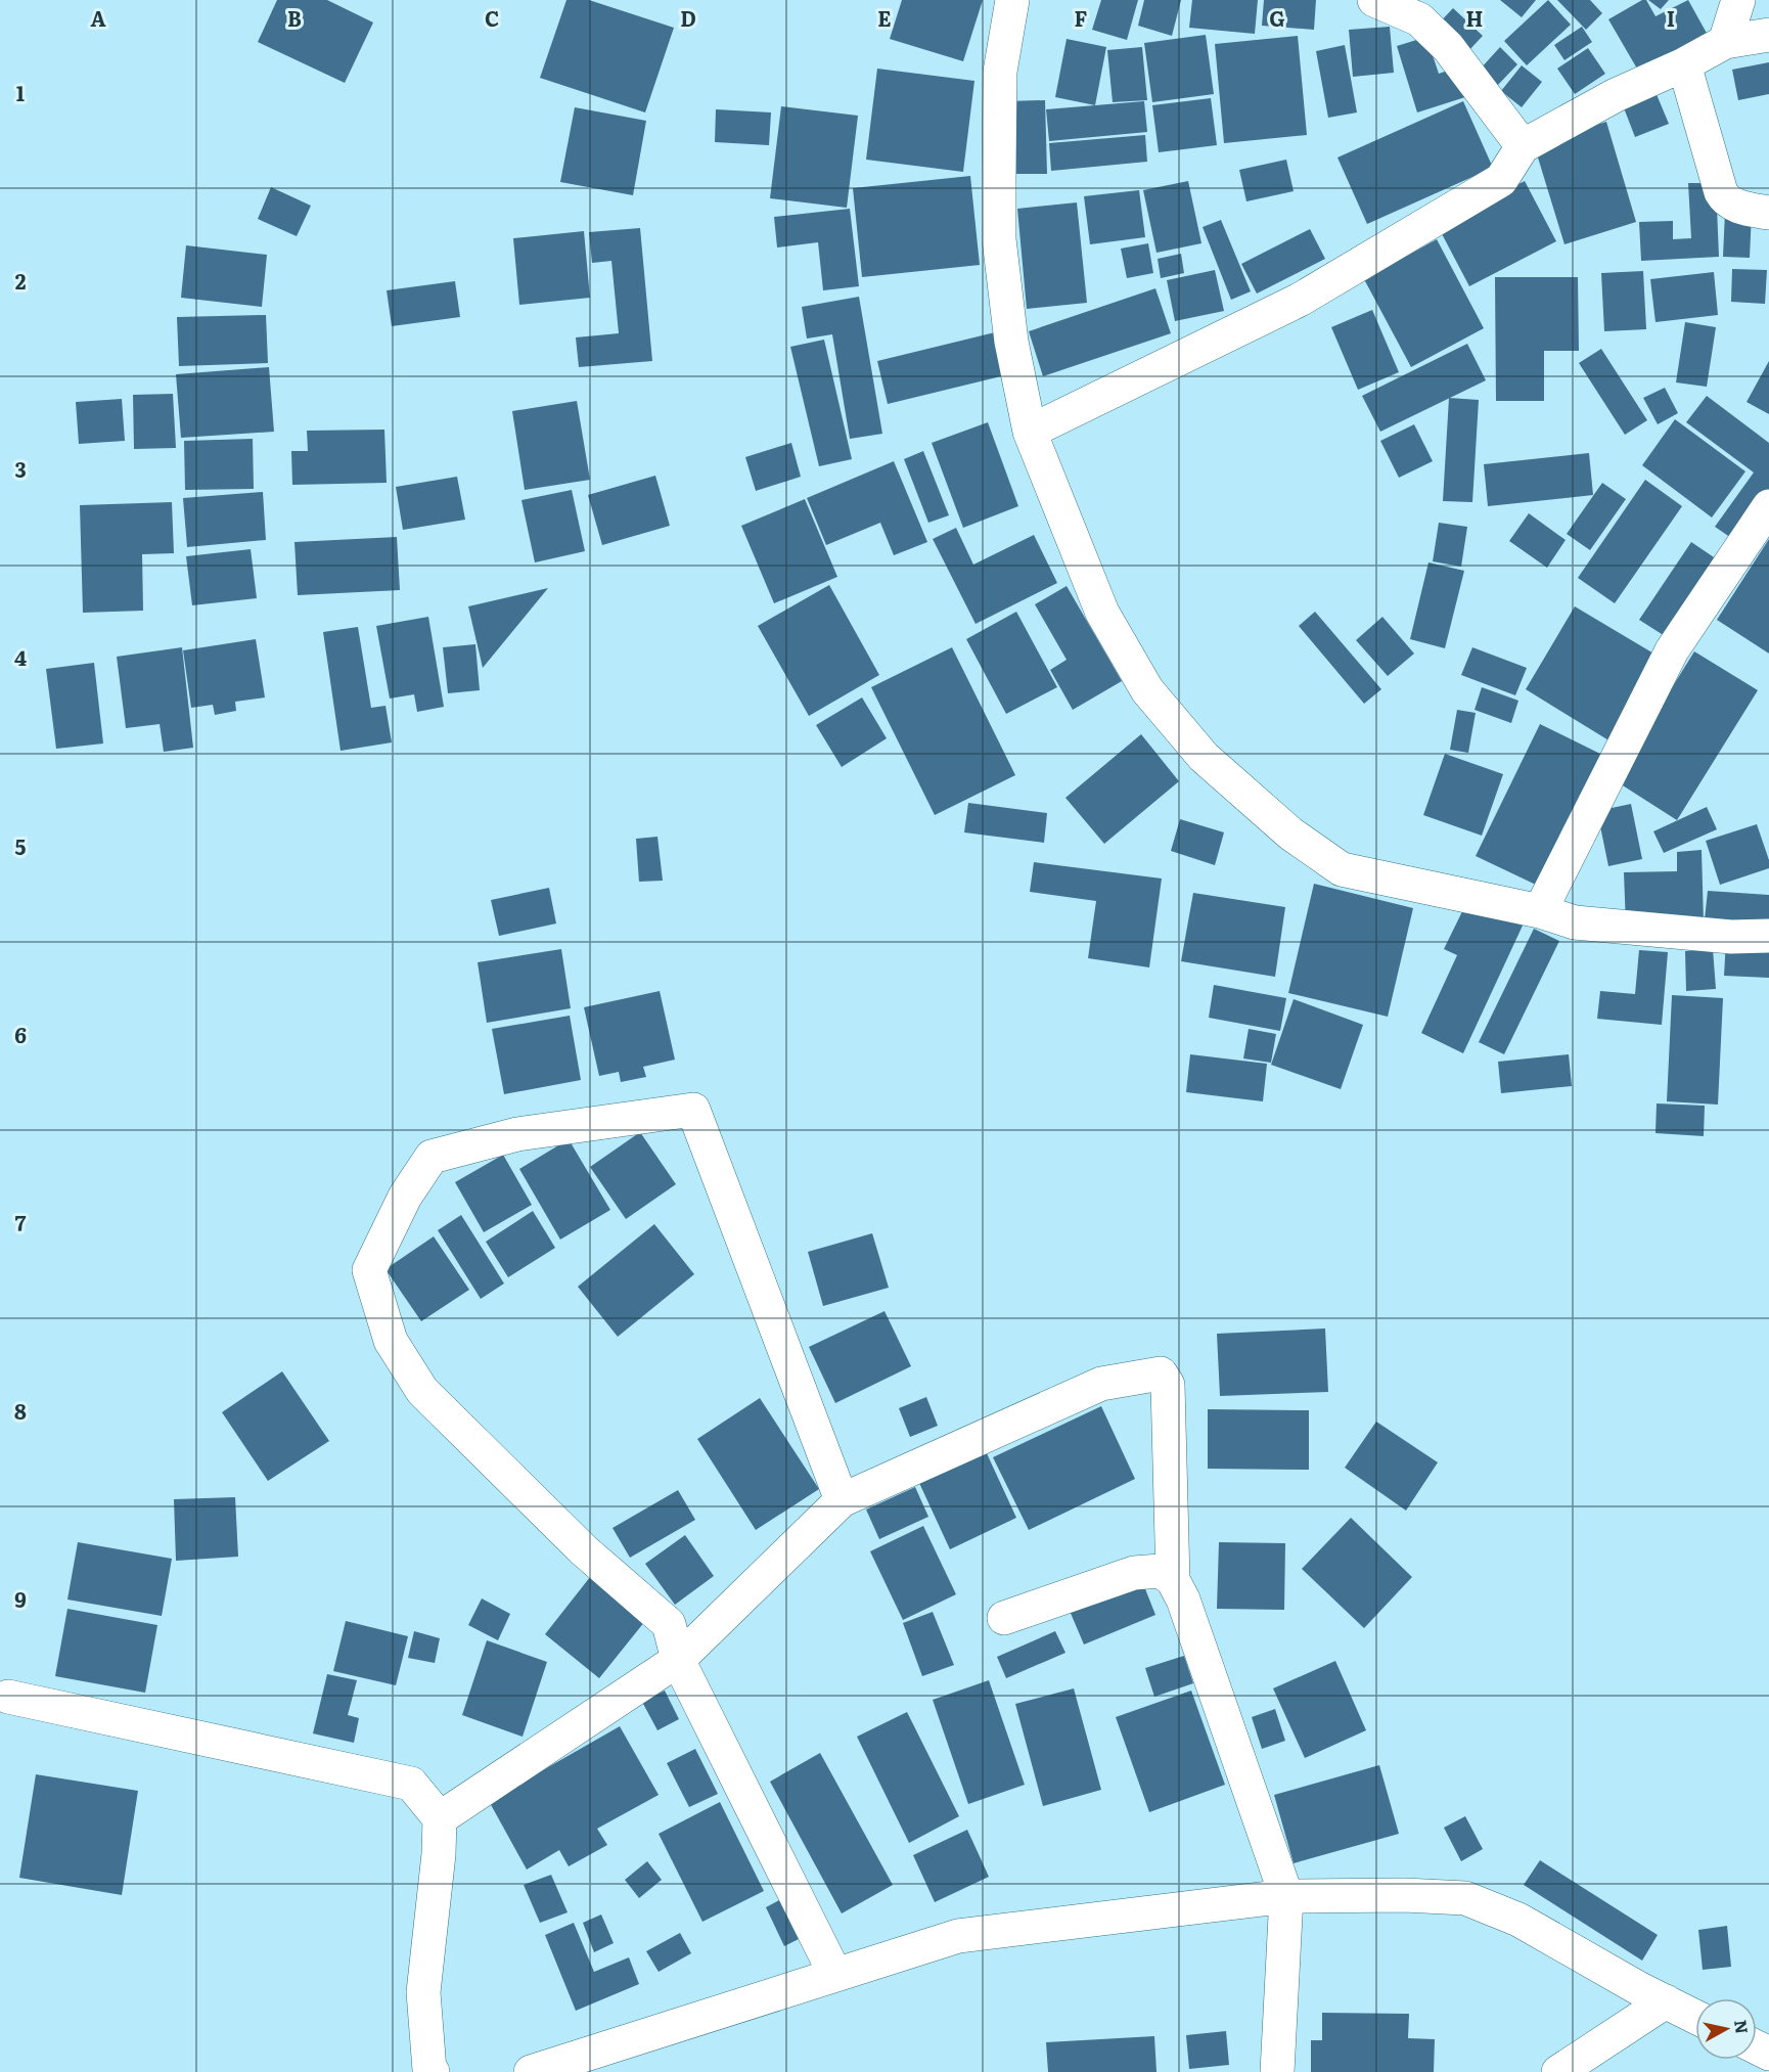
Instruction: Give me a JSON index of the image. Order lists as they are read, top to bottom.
{
  "north": "right",
  "grid": {
    "columns": [
      "A",
      "B",
      "C",
      "D",
      "E",
      "F",
      "G",
      "H",
      "I"
    ],
    "rows": [
      "1",
      "2",
      "3",
      "4",
      "5",
      "6",
      "7",
      "8",
      "9"
    ]
  }
}
